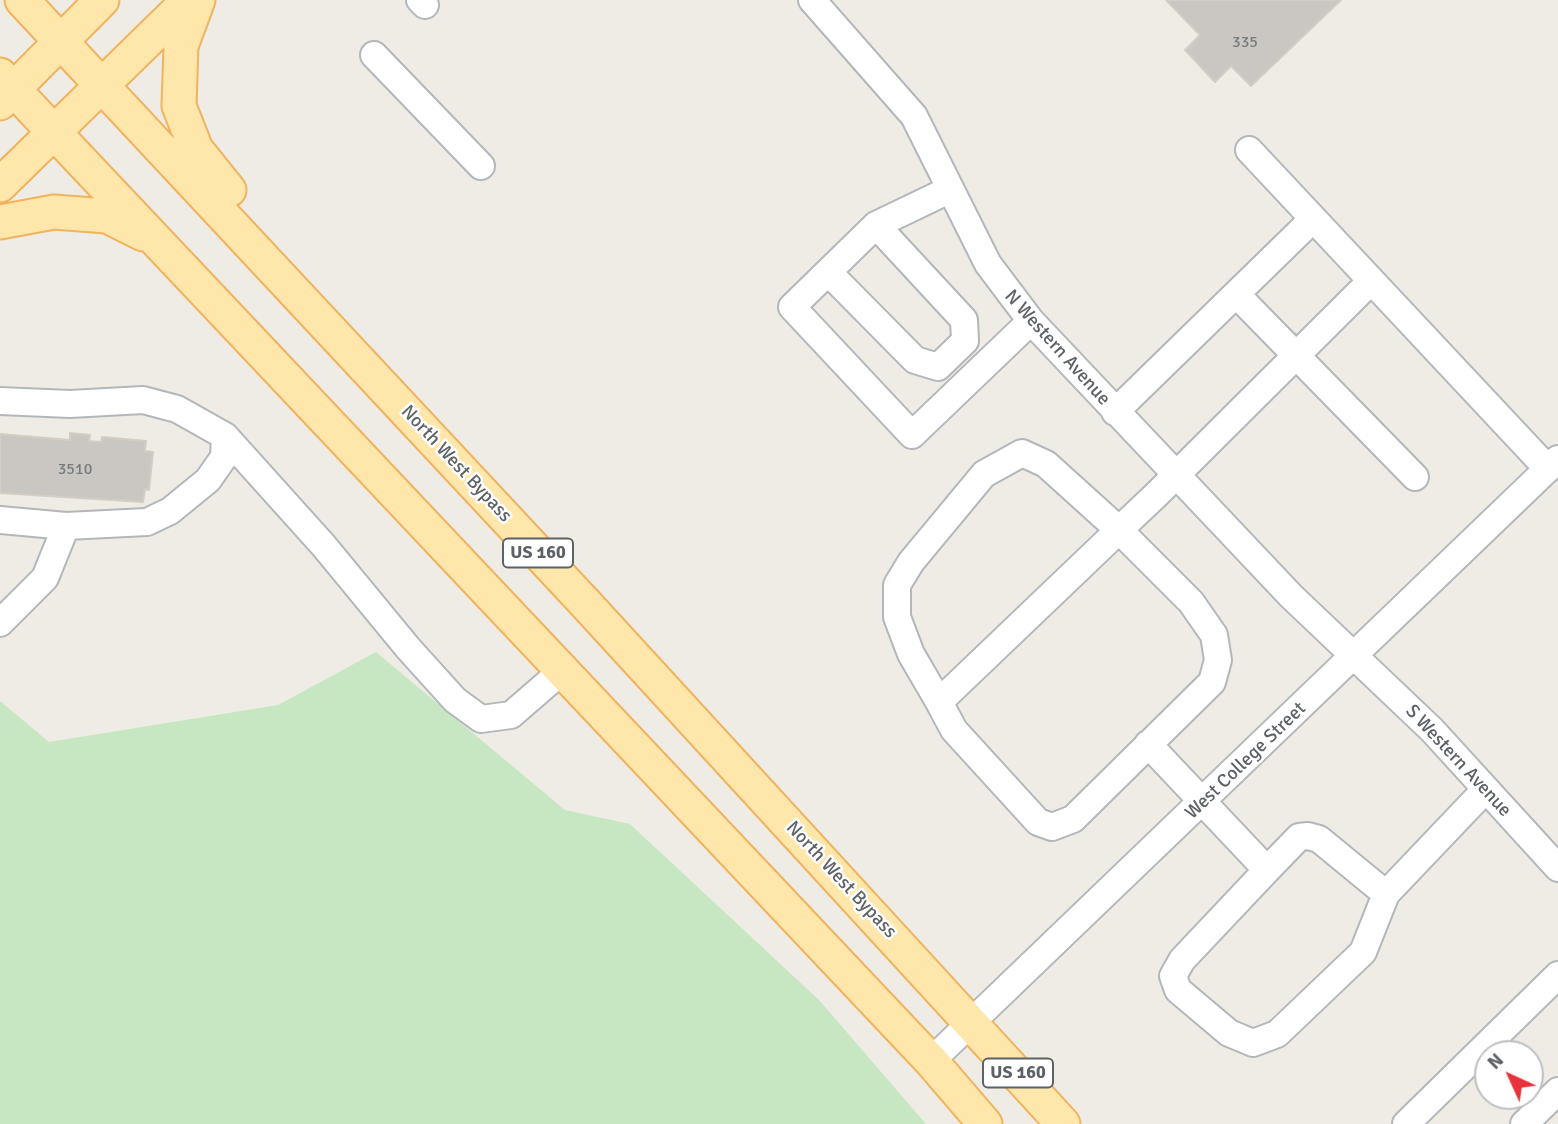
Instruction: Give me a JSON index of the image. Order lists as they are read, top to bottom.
{
  "streets": {
    "main road": ["North West Bypass", "US 160"],
    "street": ["N Western Avenue", "West College Street", "S Western Avenue"]
  },
  "crossings": [
    ["N Western Avenue", "West College Street"],
    ["N Western Avenue", "S Western Avenue"],
    ["North West Bypass", "US 160"],
    ["North West Bypass", "West College Street"],
    ["US 160", "West College Street"],
    ["West College Street", "S Western Avenue"]
  ],
  "house_numbers": ["335", "3510"],
  "north": "top left"
}
